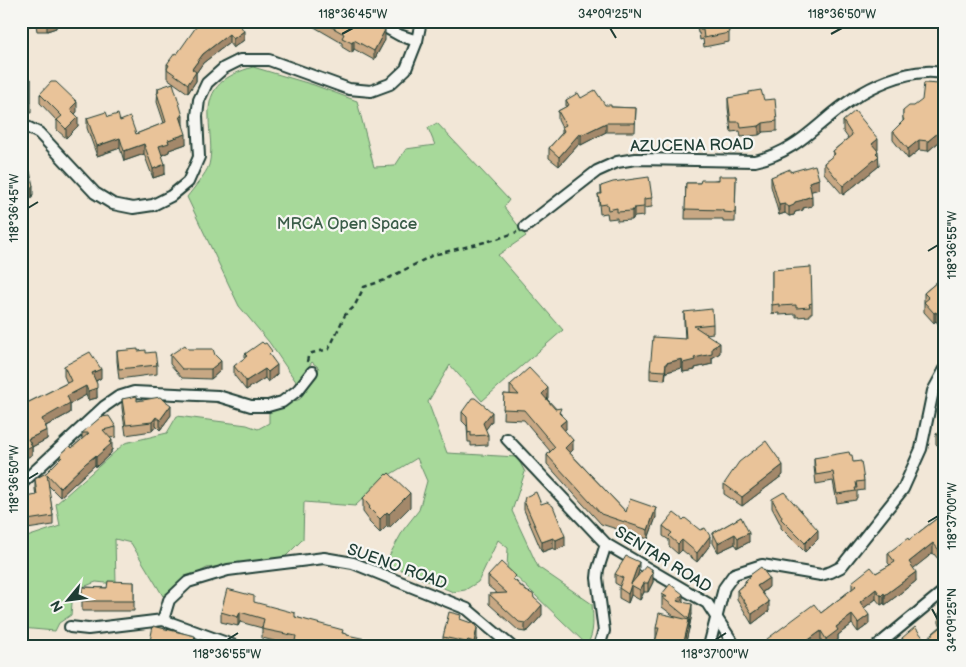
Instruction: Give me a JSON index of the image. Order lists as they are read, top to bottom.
{
  "streets": {
    "street": ["AZUCENA ROAD", "SENTAR ROAD", "SUENO ROAD"]
  },
  "parks": ["MRCA Open Space"],
  "north": "bottom left",
  "coordinates": [
    "118°36'45\"W",
    "34°09'25\"N",
    "118°36'50\"W",
    "118°36'55\"W",
    "118°37'00\"W"
  ]
}
